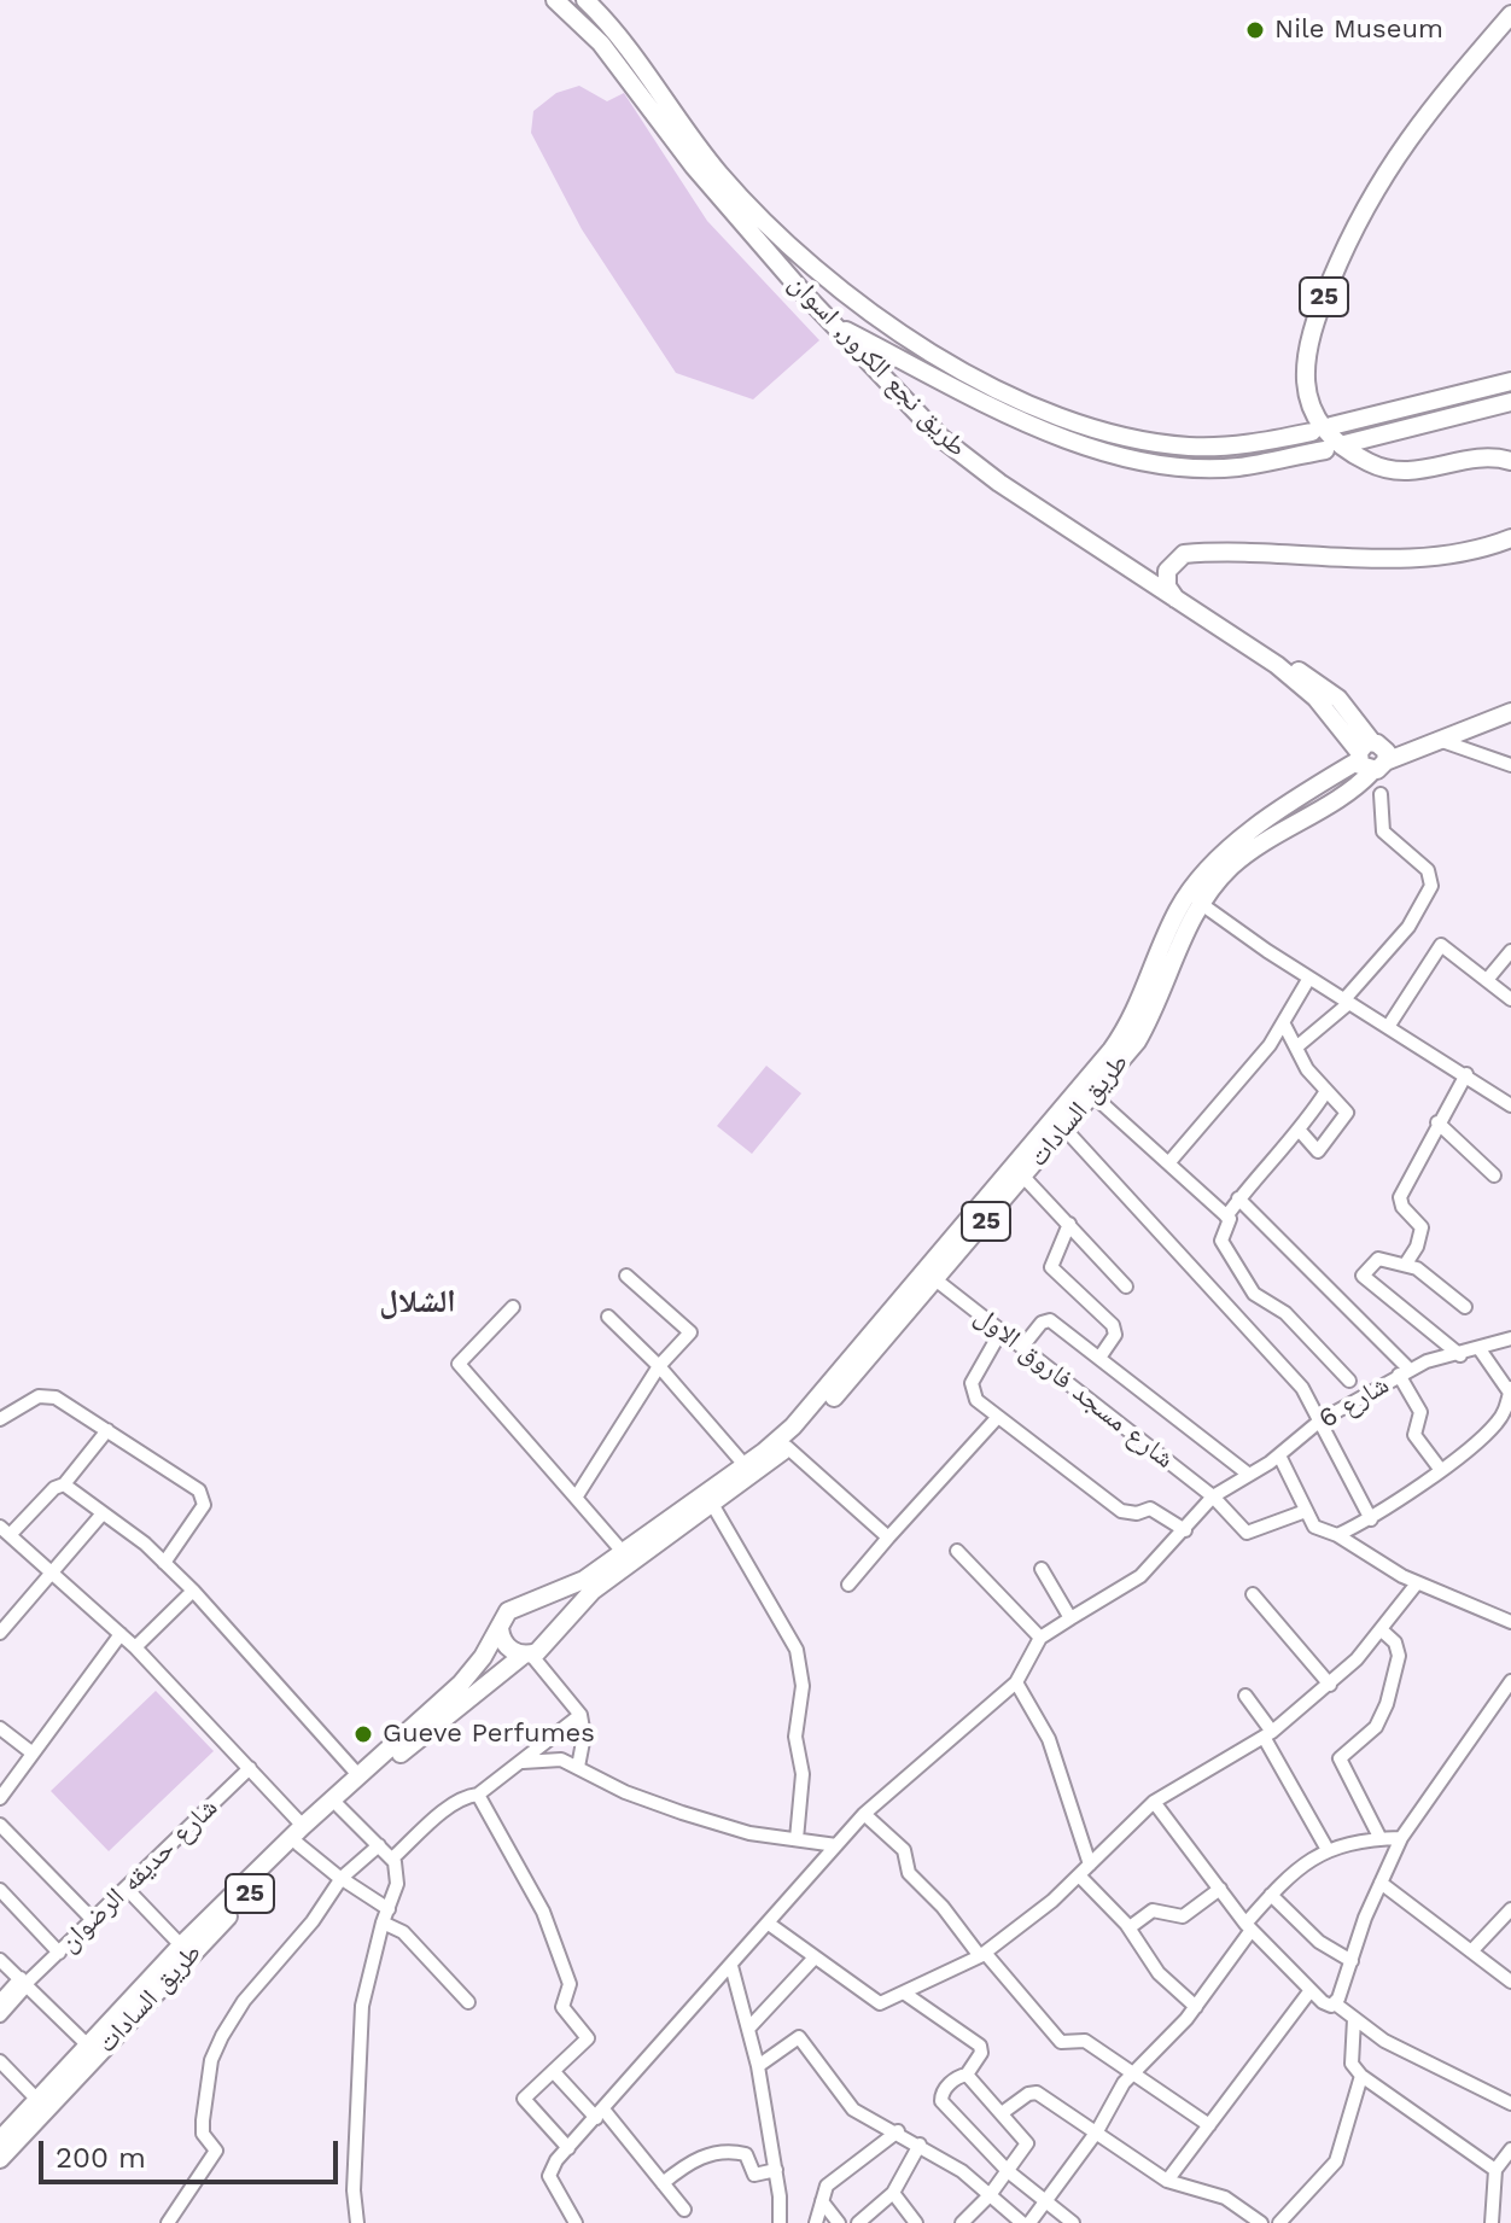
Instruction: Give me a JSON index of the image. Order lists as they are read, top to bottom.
{
  "streets": {
    "main road": ["25", "طريق نجع الكرور, اسوان", "طريق السادات"],
    "street": ["شارع مسجد فاروق الاول", "شارع 6", "شارع حديقه الرضوان"]
  },
  "crossings": [
    ["25", "طريق نجع الكرور, اسوان"],
    ["25", "طريق السادات"],
    ["طريق نجع الكرور, اسوان", "طريق السادات"],
    ["طريق السادات", "شارع مسجد فاروق الاول"],
    ["شارع مسجد فاروق الاول", "شارع 6"]
  ],
  "districts": ["الشلال"],
  "places": ["Nile Museum", "Gueve Perfumes"],
  "scale_bar": "200 m"
}
